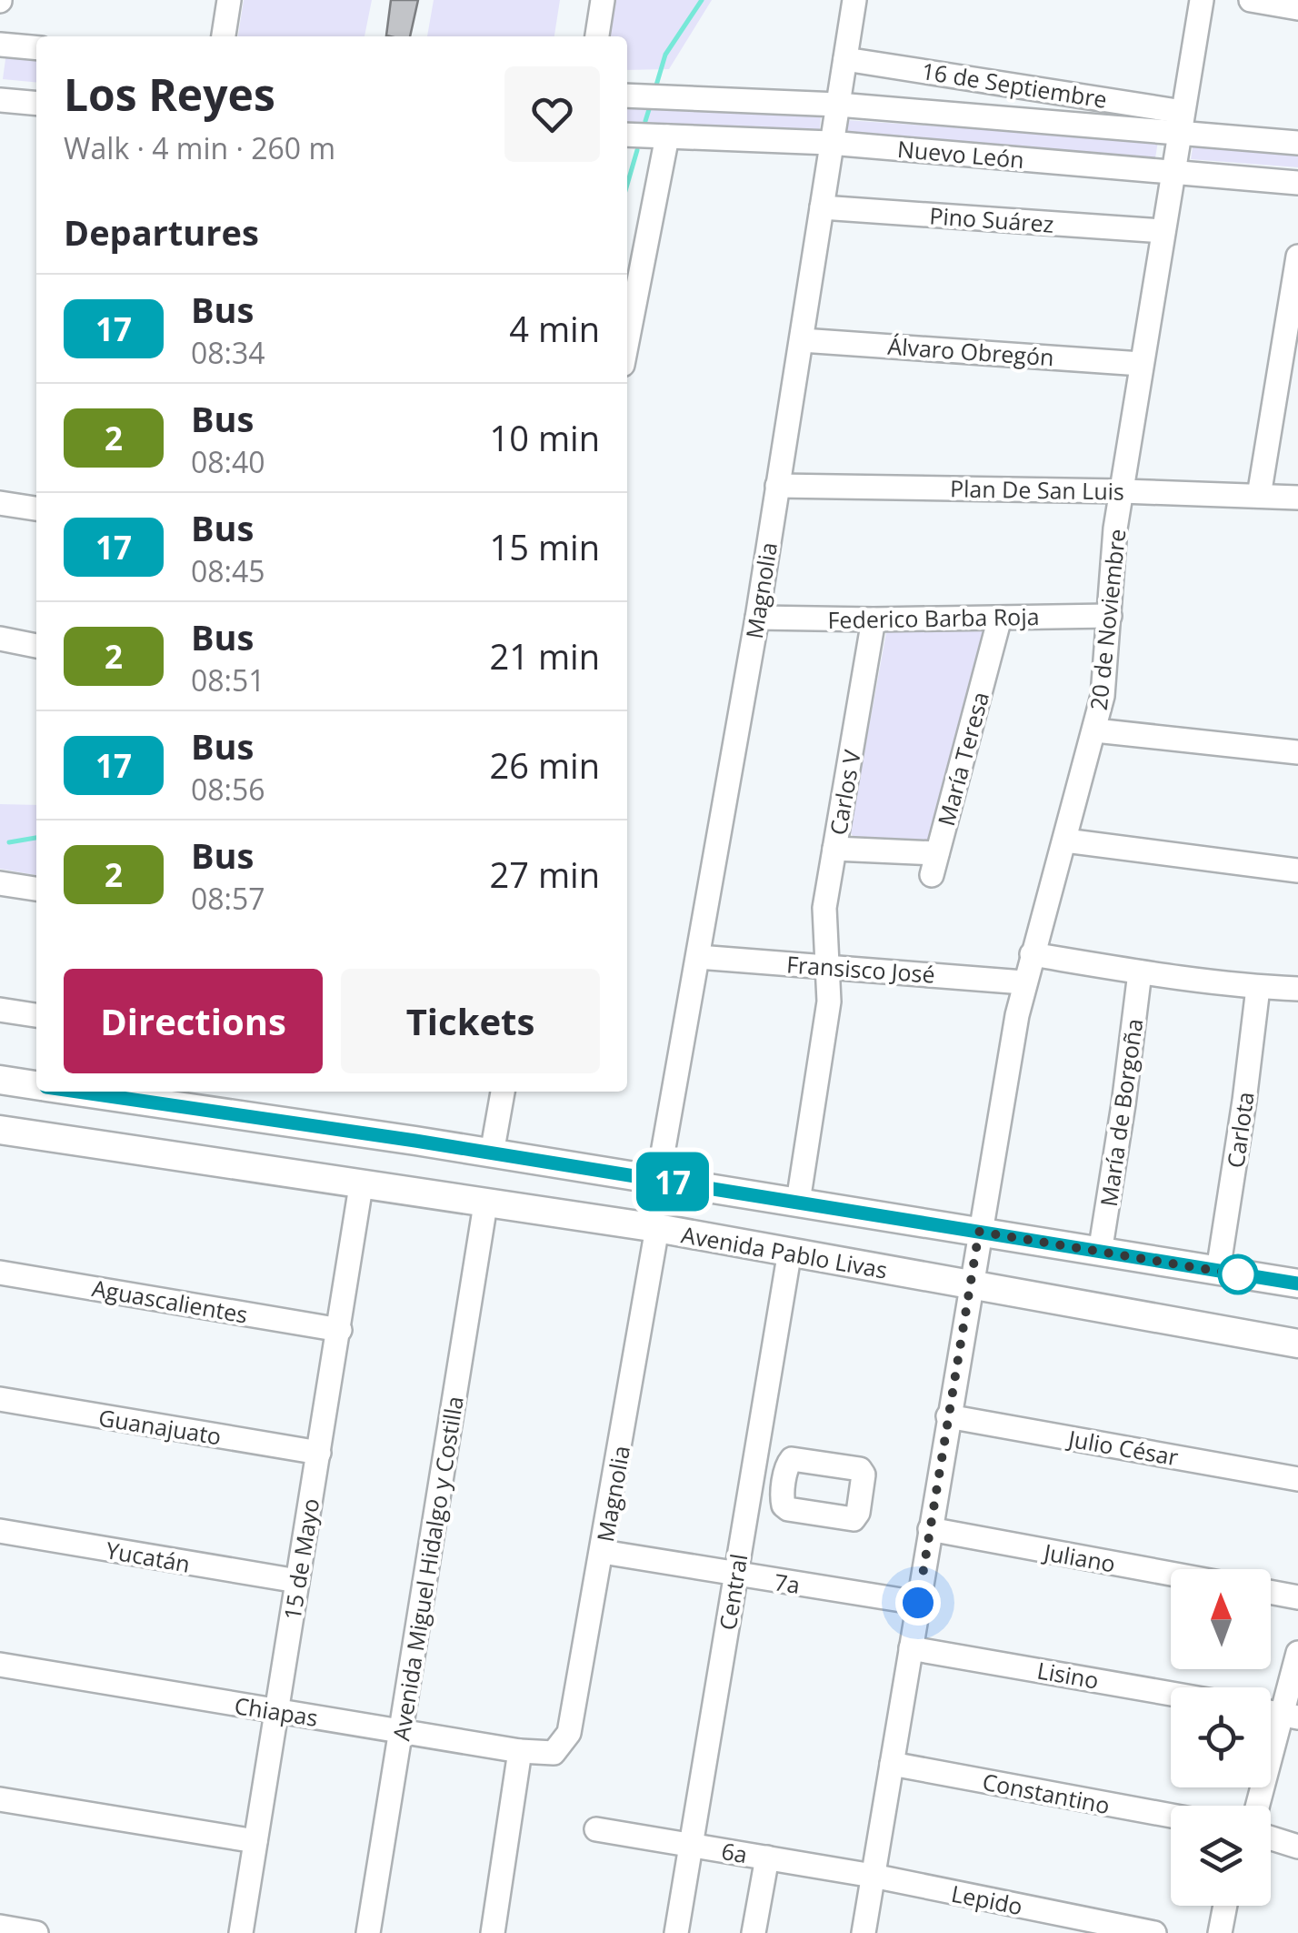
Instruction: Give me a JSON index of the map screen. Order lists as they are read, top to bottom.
{
  "streets": {
    "main road": ["Avenida Pablo Livas"],
    "street": [
      "16 de Septiembre",
      "Nuevo León",
      "Pino Suárez",
      "Álvaro Obregón",
      "Plan De San Luis",
      "Magnolia",
      "Federico Barba Roja",
      "20 de Noviembre",
      "María Teresa",
      "Carlos V",
      "Fransisco José",
      "María de Borgoña",
      "Carlota",
      "Aguascalientes",
      "Guanajuato",
      "Julio César",
      "Yucatán",
      "Juliano",
      "15 de Mayo",
      "Avenida Miguel Hidalgo y Costilla",
      "7a",
      "Central",
      "Lisino",
      "Chiapas",
      "Constantino",
      "6a",
      "Lepido"
    ]
  },
  "crossings": [
    ["16 de Septiembre", "Nuevo León"],
    ["16 de Septiembre", "Magnolia"],
    ["16 de Septiembre", "20 de Noviembre"],
    ["Nuevo León", "Magnolia"],
    ["Nuevo León", "20 de Noviembre"],
    ["Pino Suárez", "Magnolia"],
    ["Pino Suárez", "20 de Noviembre"],
    ["Álvaro Obregón", "Magnolia"],
    ["Álvaro Obregón", "20 de Noviembre"],
    ["Plan De San Luis", "Magnolia"],
    ["Plan De San Luis", "20 de Noviembre"],
    ["Magnolia", "Federico Barba Roja"],
    ["Magnolia", "Fransisco José"],
    ["Magnolia", "Avenida Pablo Livas"],
    ["Magnolia", "7a"],
    ["Magnolia", "Chiapas"],
    ["Federico Barba Roja", "20 de Noviembre"],
    ["Federico Barba Roja", "María Teresa"],
    ["Federico Barba Roja", "Carlos V"],
    ["20 de Noviembre", "Fransisco José"],
    ["20 de Noviembre", "Avenida Pablo Livas"],
    ["20 de Noviembre", "Julio César"],
    ["20 de Noviembre", "Juliano"],
    ["20 de Noviembre", "7a"],
    ["20 de Noviembre", "Lisino"],
    ["20 de Noviembre", "Constantino"],
    ["20 de Noviembre", "6a"],
    ["20 de Noviembre", "Lepido"],
    ["María Teresa", "Carlos V"],
    ["Carlos V", "Fransisco José"],
    ["Avenida Pablo Livas", "15 de Mayo"],
    ["Avenida Pablo Livas", "Avenida Miguel Hidalgo y Costilla"],
    ["Avenida Pablo Livas", "Central"],
    ["Aguascalientes", "15 de Mayo"],
    ["Guanajuato", "15 de Mayo"],
    ["Yucatán", "15 de Mayo"],
    ["15 de Mayo", "Chiapas"],
    ["Avenida Miguel Hidalgo y Costilla", "Chiapas"],
    ["7a", "Central"],
    ["Central", "6a"],
    ["6a", "Lepido"]
  ],
  "lines": ["bus line 17"],
  "north": "top",
  "page": {
    "on_map": "17",
    "heading": [
      ["Los Reyes", "Walk · 4 min · 260 m"],
      "Departures"
    ],
    "list": [
      {
        "mark": "17",
        "name": "Bus",
        "note": "08:34",
        "value": "4 min"
      },
      {
        "mark": "2",
        "name": "Bus",
        "note": "08:40",
        "value": "10 min"
      },
      {
        "mark": "17",
        "name": "Bus",
        "note": "08:45",
        "value": "15 min"
      },
      {
        "mark": "2",
        "name": "Bus",
        "note": "08:51",
        "value": "21 min"
      },
      {
        "mark": "17",
        "name": "Bus",
        "note": "08:56",
        "value": "26 min"
      },
      {
        "mark": "2",
        "name": "Bus",
        "note": "08:57",
        "value": "27 min"
      }
    ],
    "buttons": ["Directions", "Tickets"]
  }
}
